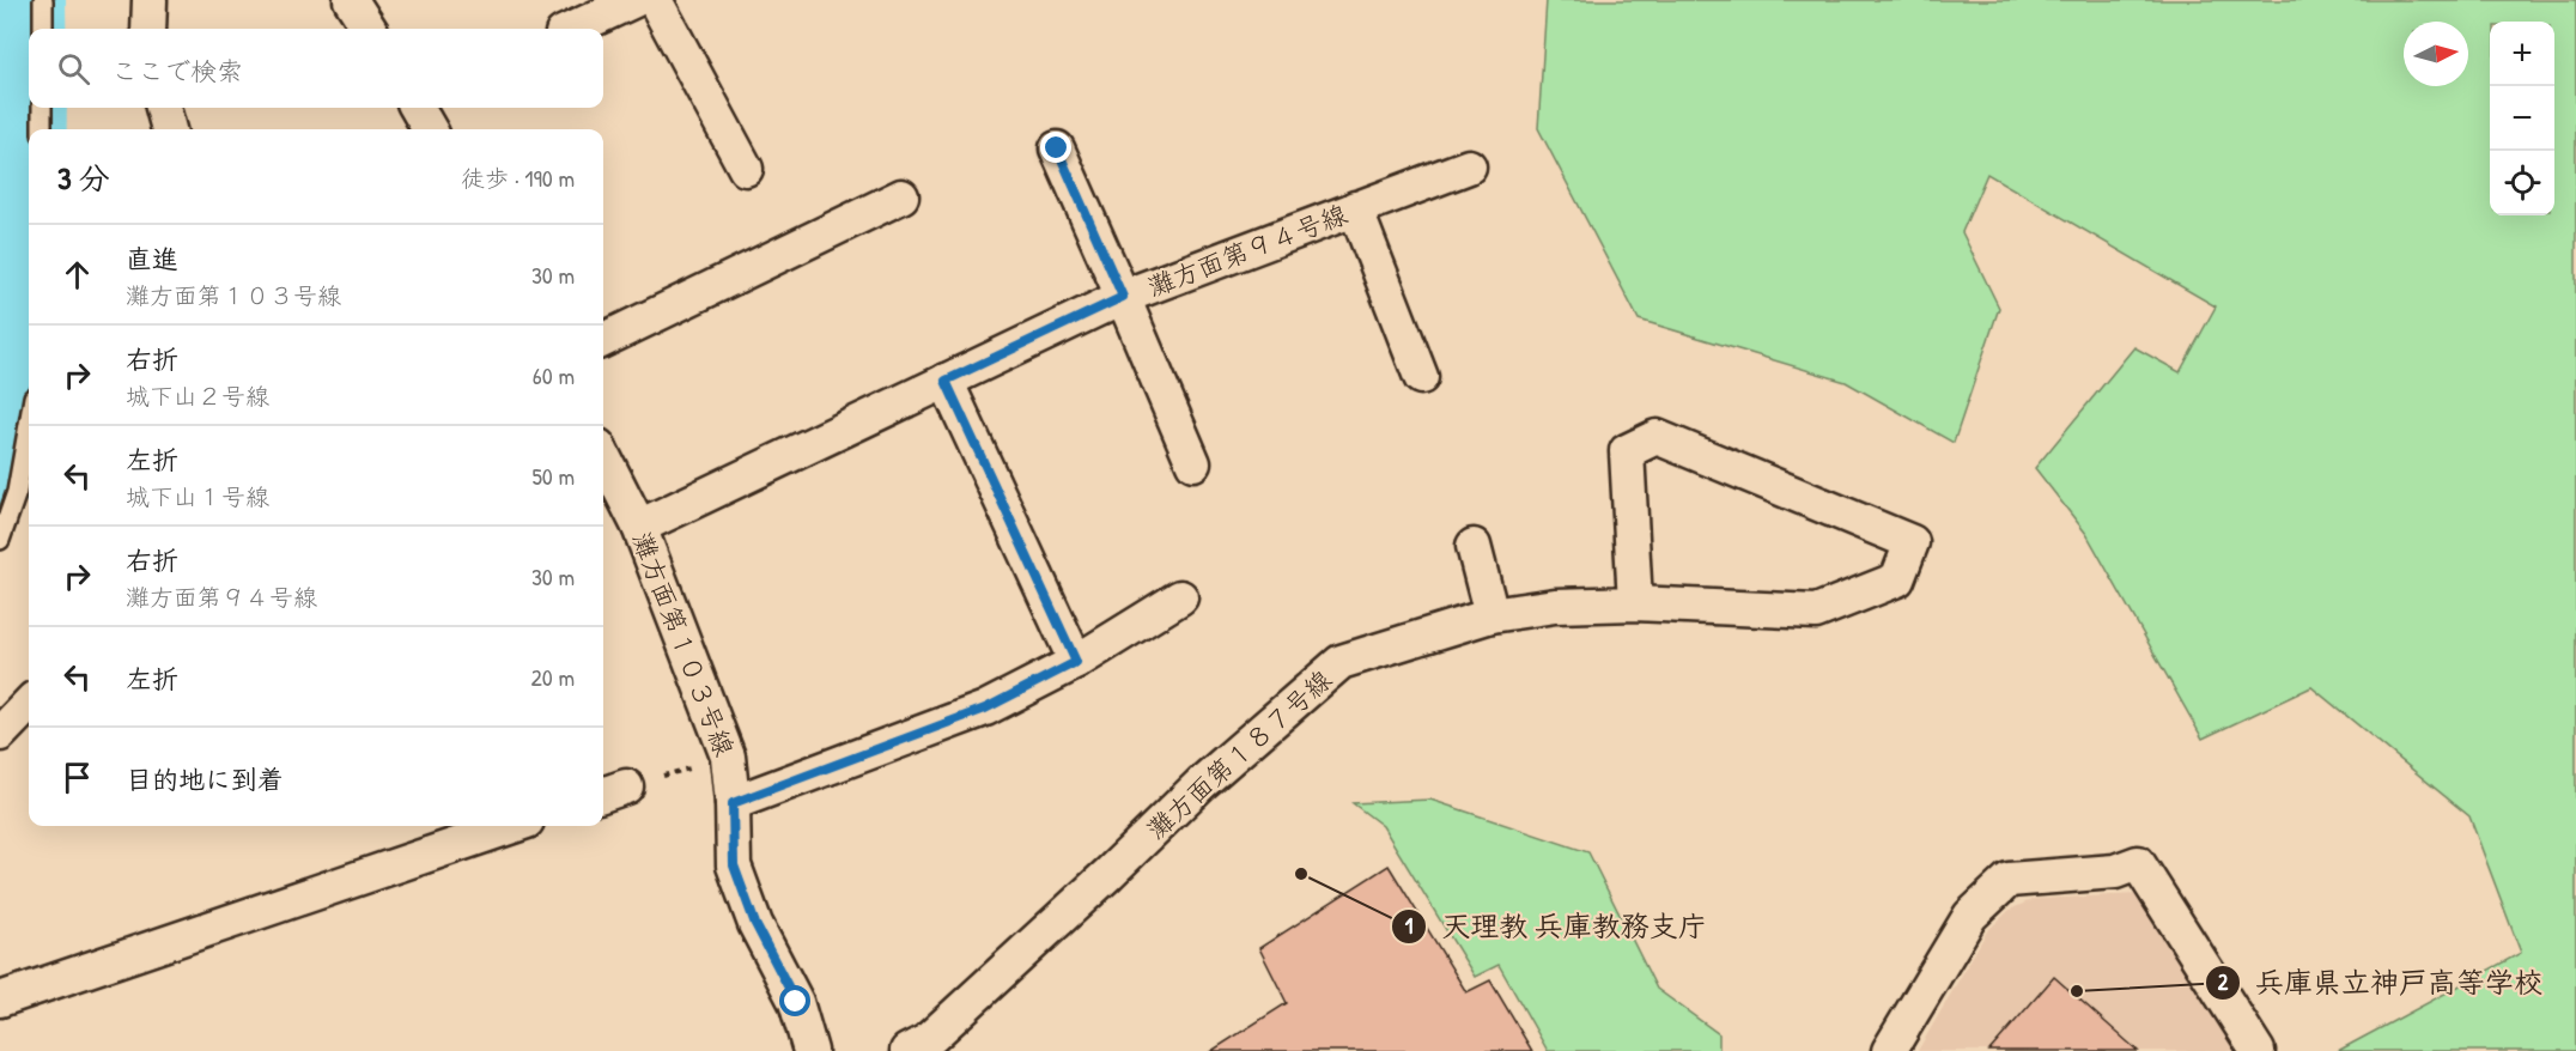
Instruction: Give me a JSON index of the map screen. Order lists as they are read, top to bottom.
{
  "streets": {
    "street": ["灘方面第９４号線", "灘方面第１０３号線", "灘方面第１８７号線"]
  },
  "crossings": [
    ["灘方面第９４号線", "灘方面第１０３号線"]
  ],
  "places": ["天理教 兵庫教務支庁", "兵庫県立神戸高等学校"],
  "north": "right",
  "page": {
    "map_buttons": ["+", "−"],
    "search": "ここで検索",
    "heading": ["3 分", "徒歩 · 190 m"],
    "list": [
      ["直進", "灘方面第１０３号線", "30 m"],
      ["右折", "城下山２号線", "60 m"],
      ["左折", "城下山１号線", "50 m"],
      ["右折", "灘方面第９４号線", "30 m"],
      ["左折", "20 m"],
      "目的地に到着"
    ]
  }
}
